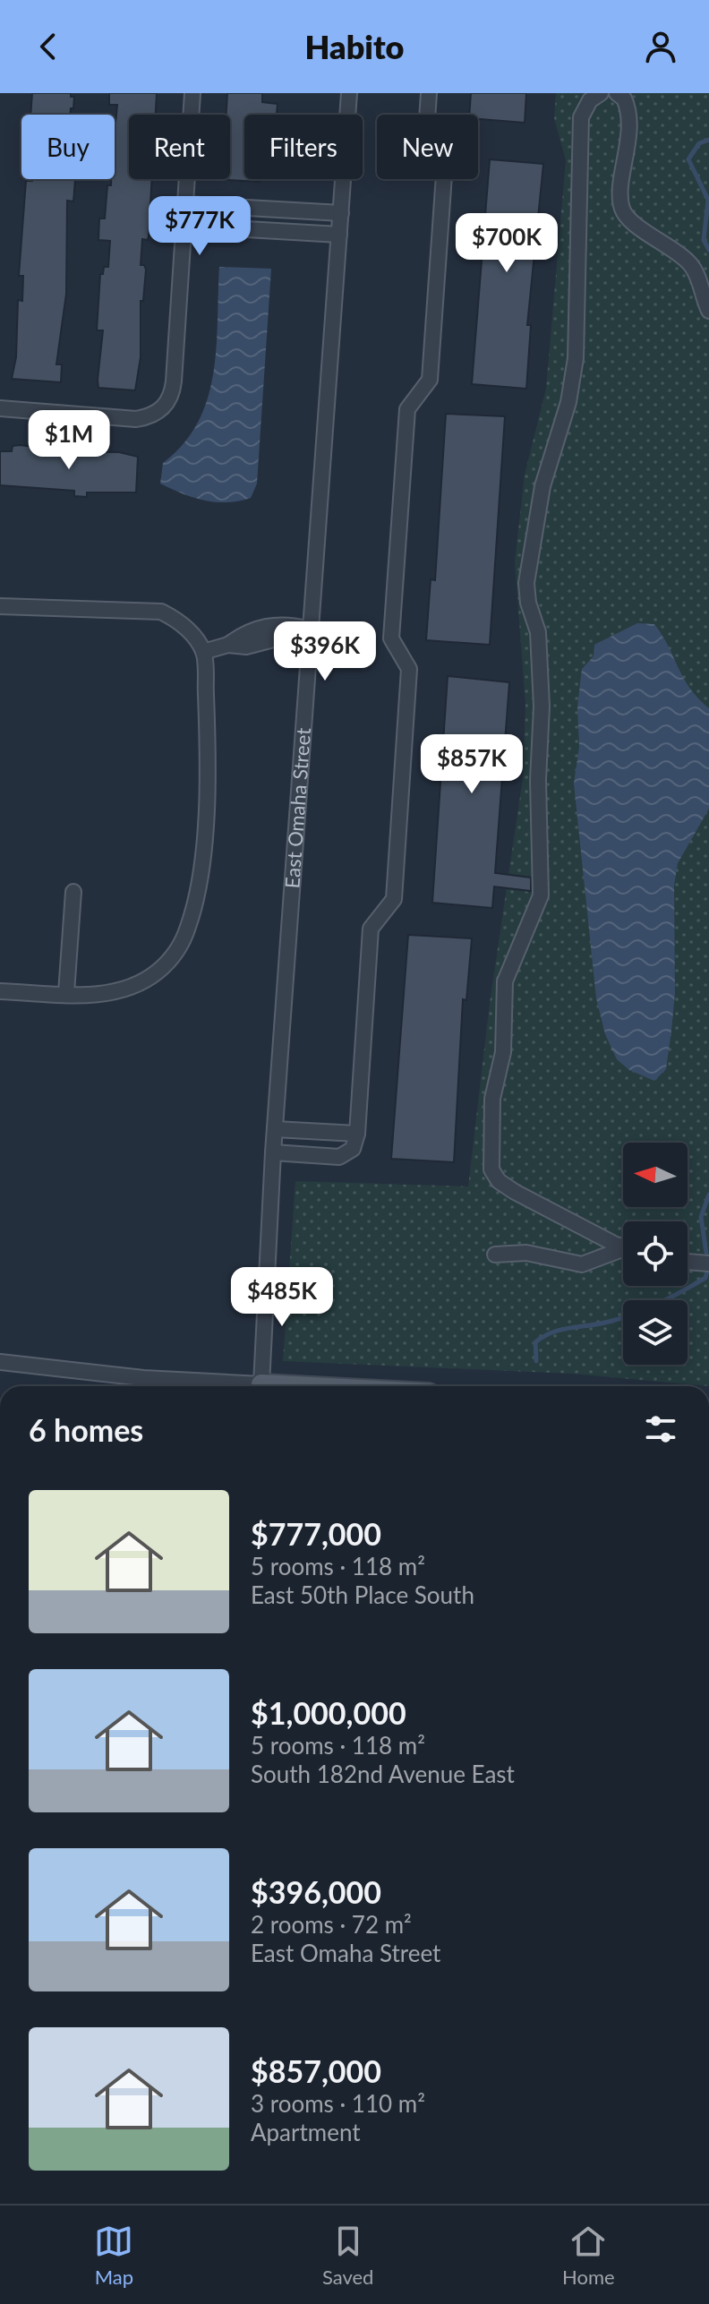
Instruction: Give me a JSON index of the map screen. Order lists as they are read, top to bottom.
{
  "streets": {
    "street": ["East Omaha Street"]
  },
  "north": "left",
  "page": {
    "header": "Habito",
    "chip": [
      "Buy",
      "Rent",
      "Filters",
      "New"
    ],
    "price": [
      "$777K",
      "$700K",
      "$1M",
      "$396K",
      "$857K",
      "$485K"
    ],
    "heading": "6 homes",
    "list": [
      {
        "name": "$777,000",
        "note": "5 rooms · 118 m² · East 50th Place South"
      },
      {
        "name": "$1,000,000",
        "note": "5 rooms · 118 m² · South 182nd Avenue East"
      },
      {
        "name": "$396,000",
        "note": "2 rooms · 72 m² · East Omaha Street"
      },
      {
        "name": "$857,000",
        "note": "3 rooms · 110 m² · Apartment"
      }
    ],
    "tabs": ["Map", "Saved", "Home"]
  }
}
